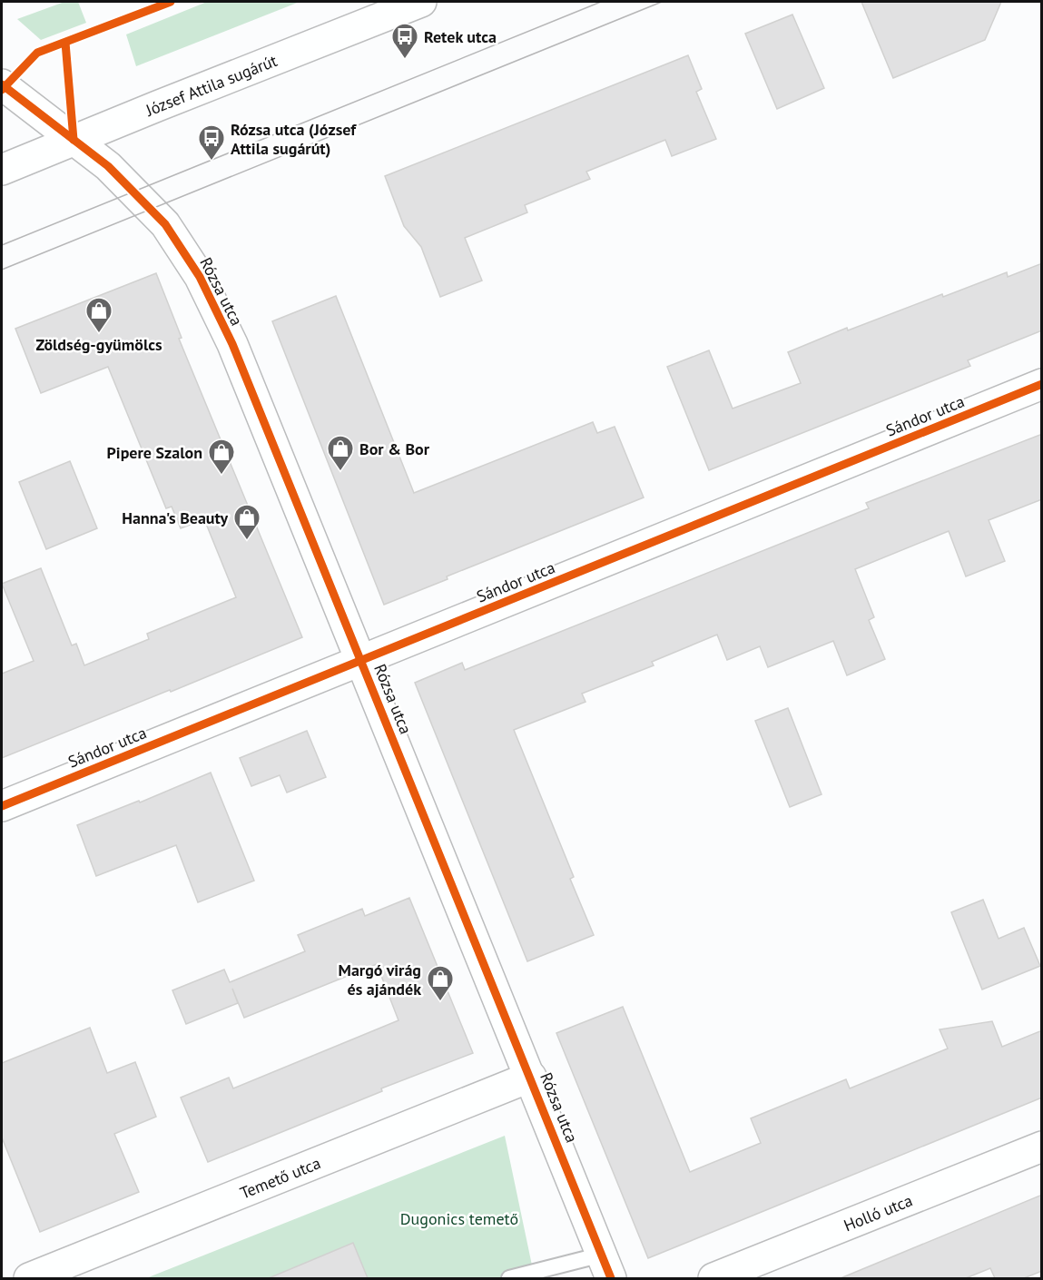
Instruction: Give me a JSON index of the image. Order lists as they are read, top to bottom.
{
  "streets": {
    "street": [
      "József Attila sugárút",
      "Rózsa utca",
      "Sándor utca",
      "Temető utca",
      "Holló utca"
    ]
  },
  "crossings": [
    ["József Attila sugárút", "Rózsa utca"],
    ["Rózsa utca", "Sándor utca"],
    ["Rózsa utca", "Temető utca"]
  ],
  "parks": ["Dugonics temető"],
  "places": {
    "bus stop": ["Retek utca", "Rózsa utca (József Attila sugárút)"],
    "shop": [
      "Zöldség-gyümölcs",
      "Bor & Bor",
      "Pipere Szalon",
      "Hanna's Beauty",
      "Margó virág és ajándék"
    ]
  }
}
